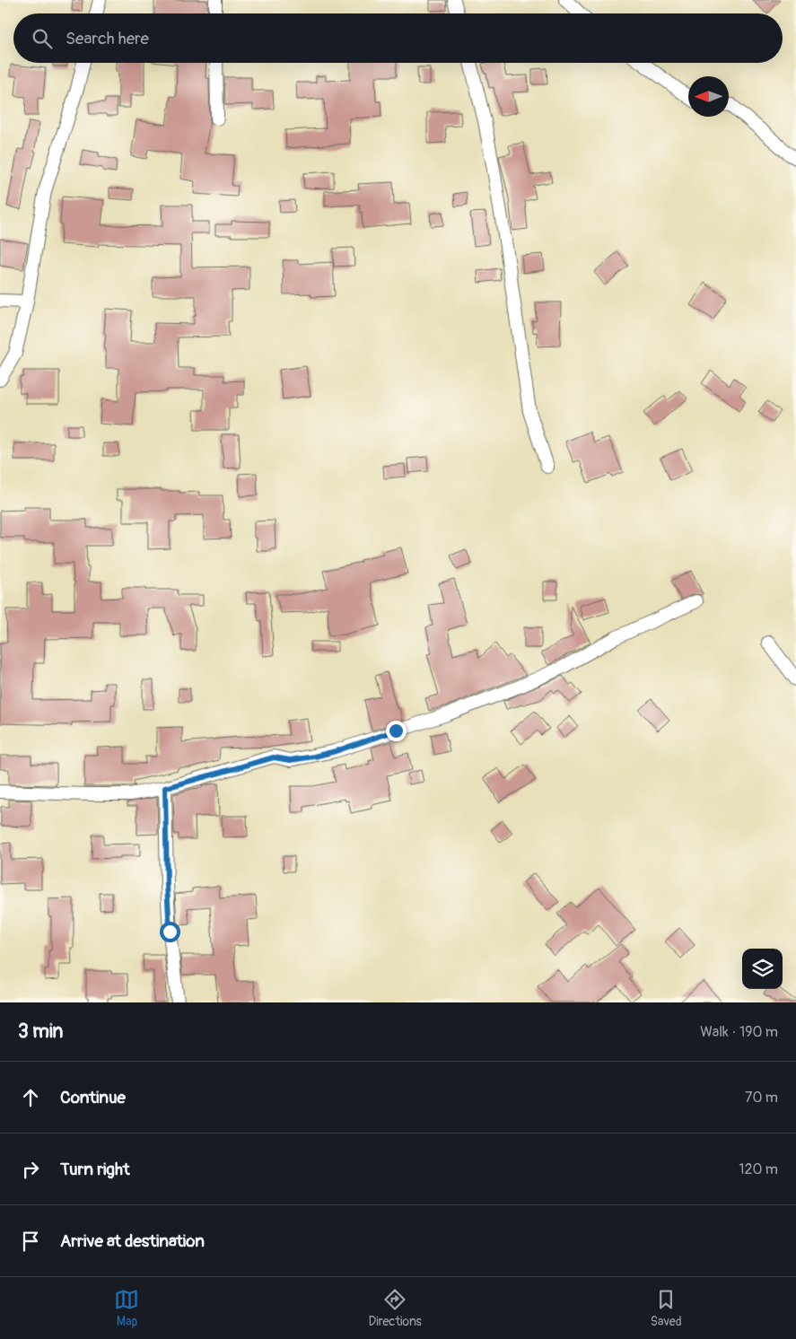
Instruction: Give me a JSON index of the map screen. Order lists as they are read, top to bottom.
{
  "north": "left",
  "page": {
    "search": "Search here",
    "heading": ["3 min", "Walk · 190 m"],
    "list": [
      ["Continue", "70 m"],
      ["Turn right", "120 m"],
      "Arrive at destination"
    ],
    "nav": ["Map", "Directions", "Saved"]
  }
}
